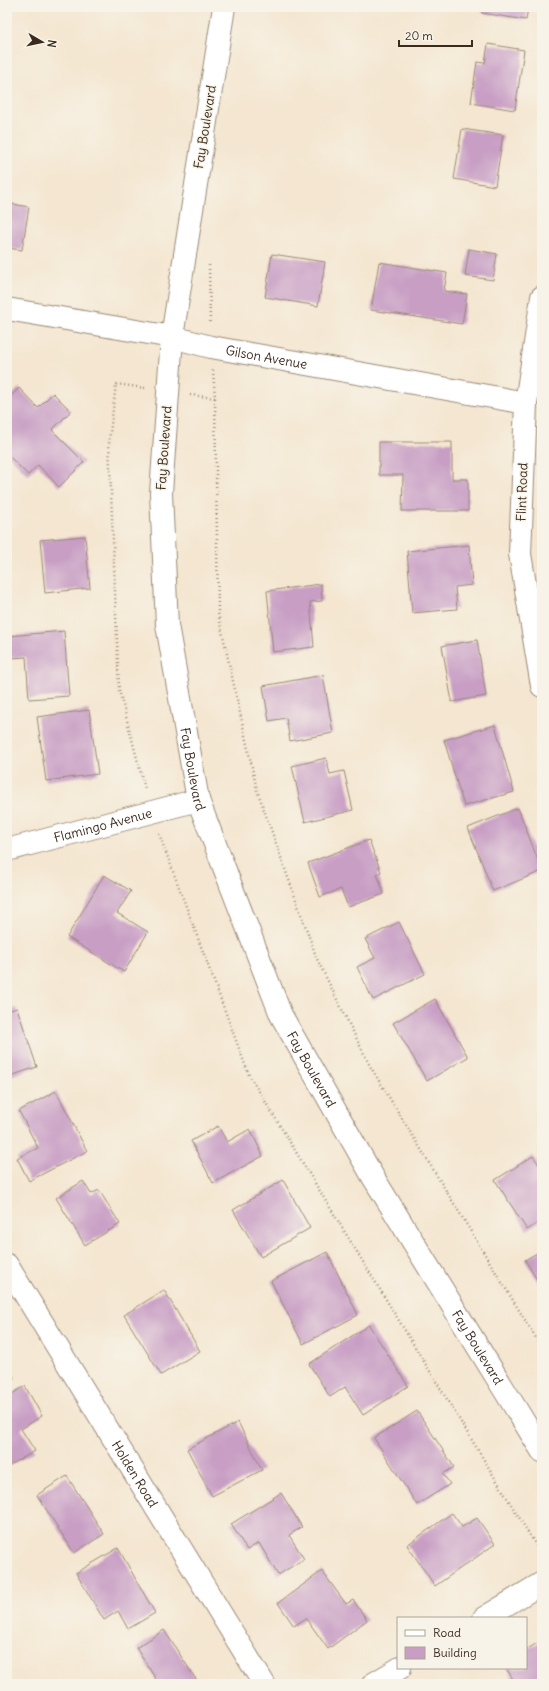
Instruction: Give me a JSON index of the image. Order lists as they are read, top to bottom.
{
  "streets": {
    "street": [
      "Fay Boulevard",
      "Gilson Avenue",
      "Flint Road",
      "Flamingo Avenue",
      "Holden Road"
    ]
  },
  "crossings": [
    ["Fay Boulevard", "Gilson Avenue"],
    ["Fay Boulevard", "Flamingo Avenue"],
    ["Gilson Avenue", "Flint Road"]
  ],
  "legend": ["Road", "Building"],
  "scale_bar": "20 m",
  "north": "right"
}
